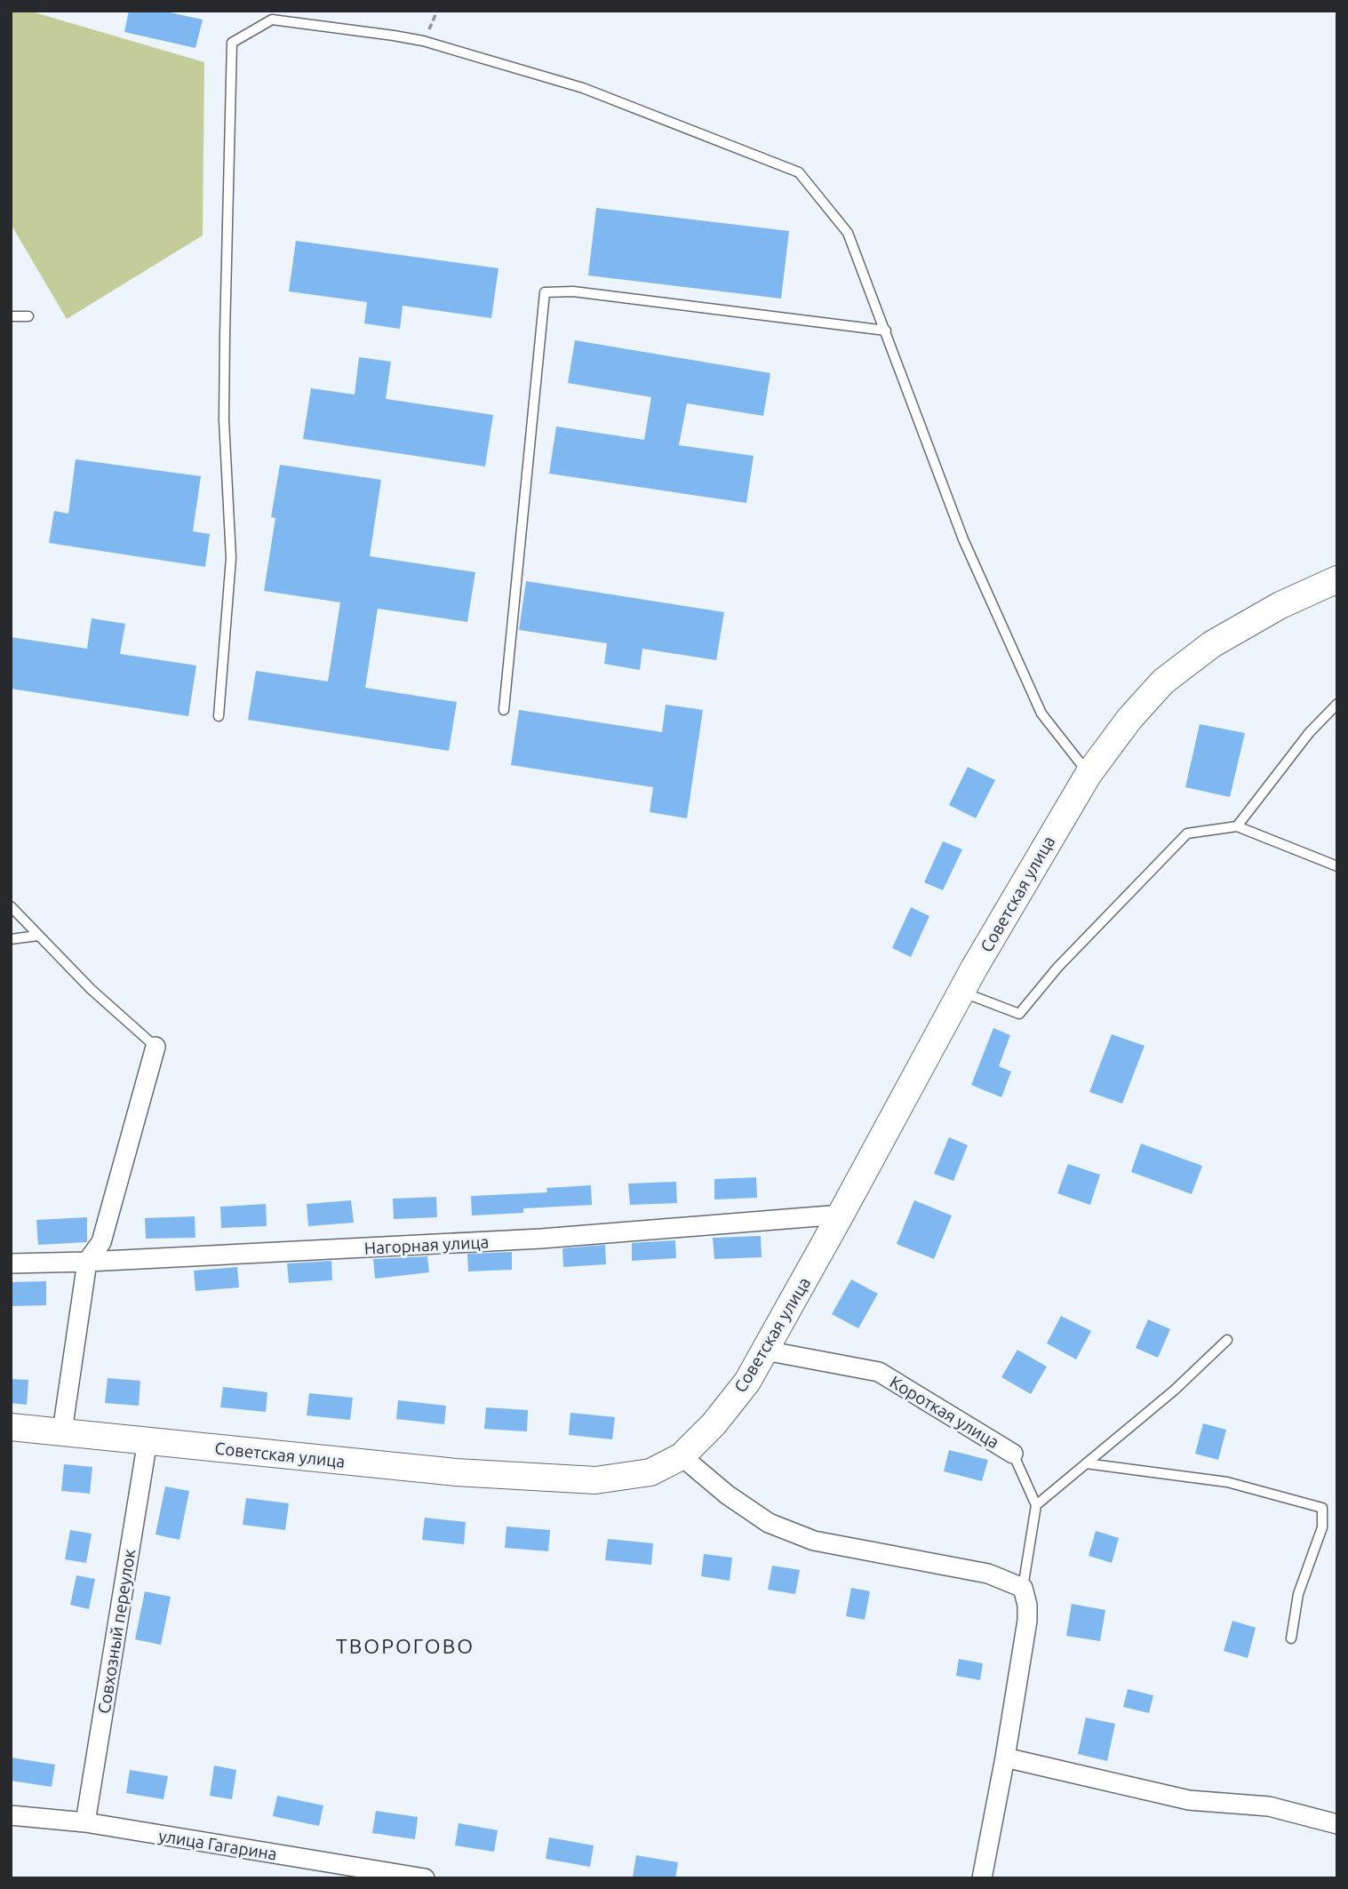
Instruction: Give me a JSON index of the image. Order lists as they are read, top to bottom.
{
  "streets": {
    "street": [
      "Советская улица",
      "Нагорная улица",
      "Короткая улица",
      "Совхозный переулок",
      "улица Гагарина"
    ]
  },
  "crossings": [
    ["Советская улица", "Нагорная улица"],
    ["Советская улица", "Короткая улица"],
    ["Советская улица", "Совхозный переулок"],
    ["Совхозный переулок", "улица Гагарина"]
  ],
  "districts": ["ТВОРОГОВО"]
}
